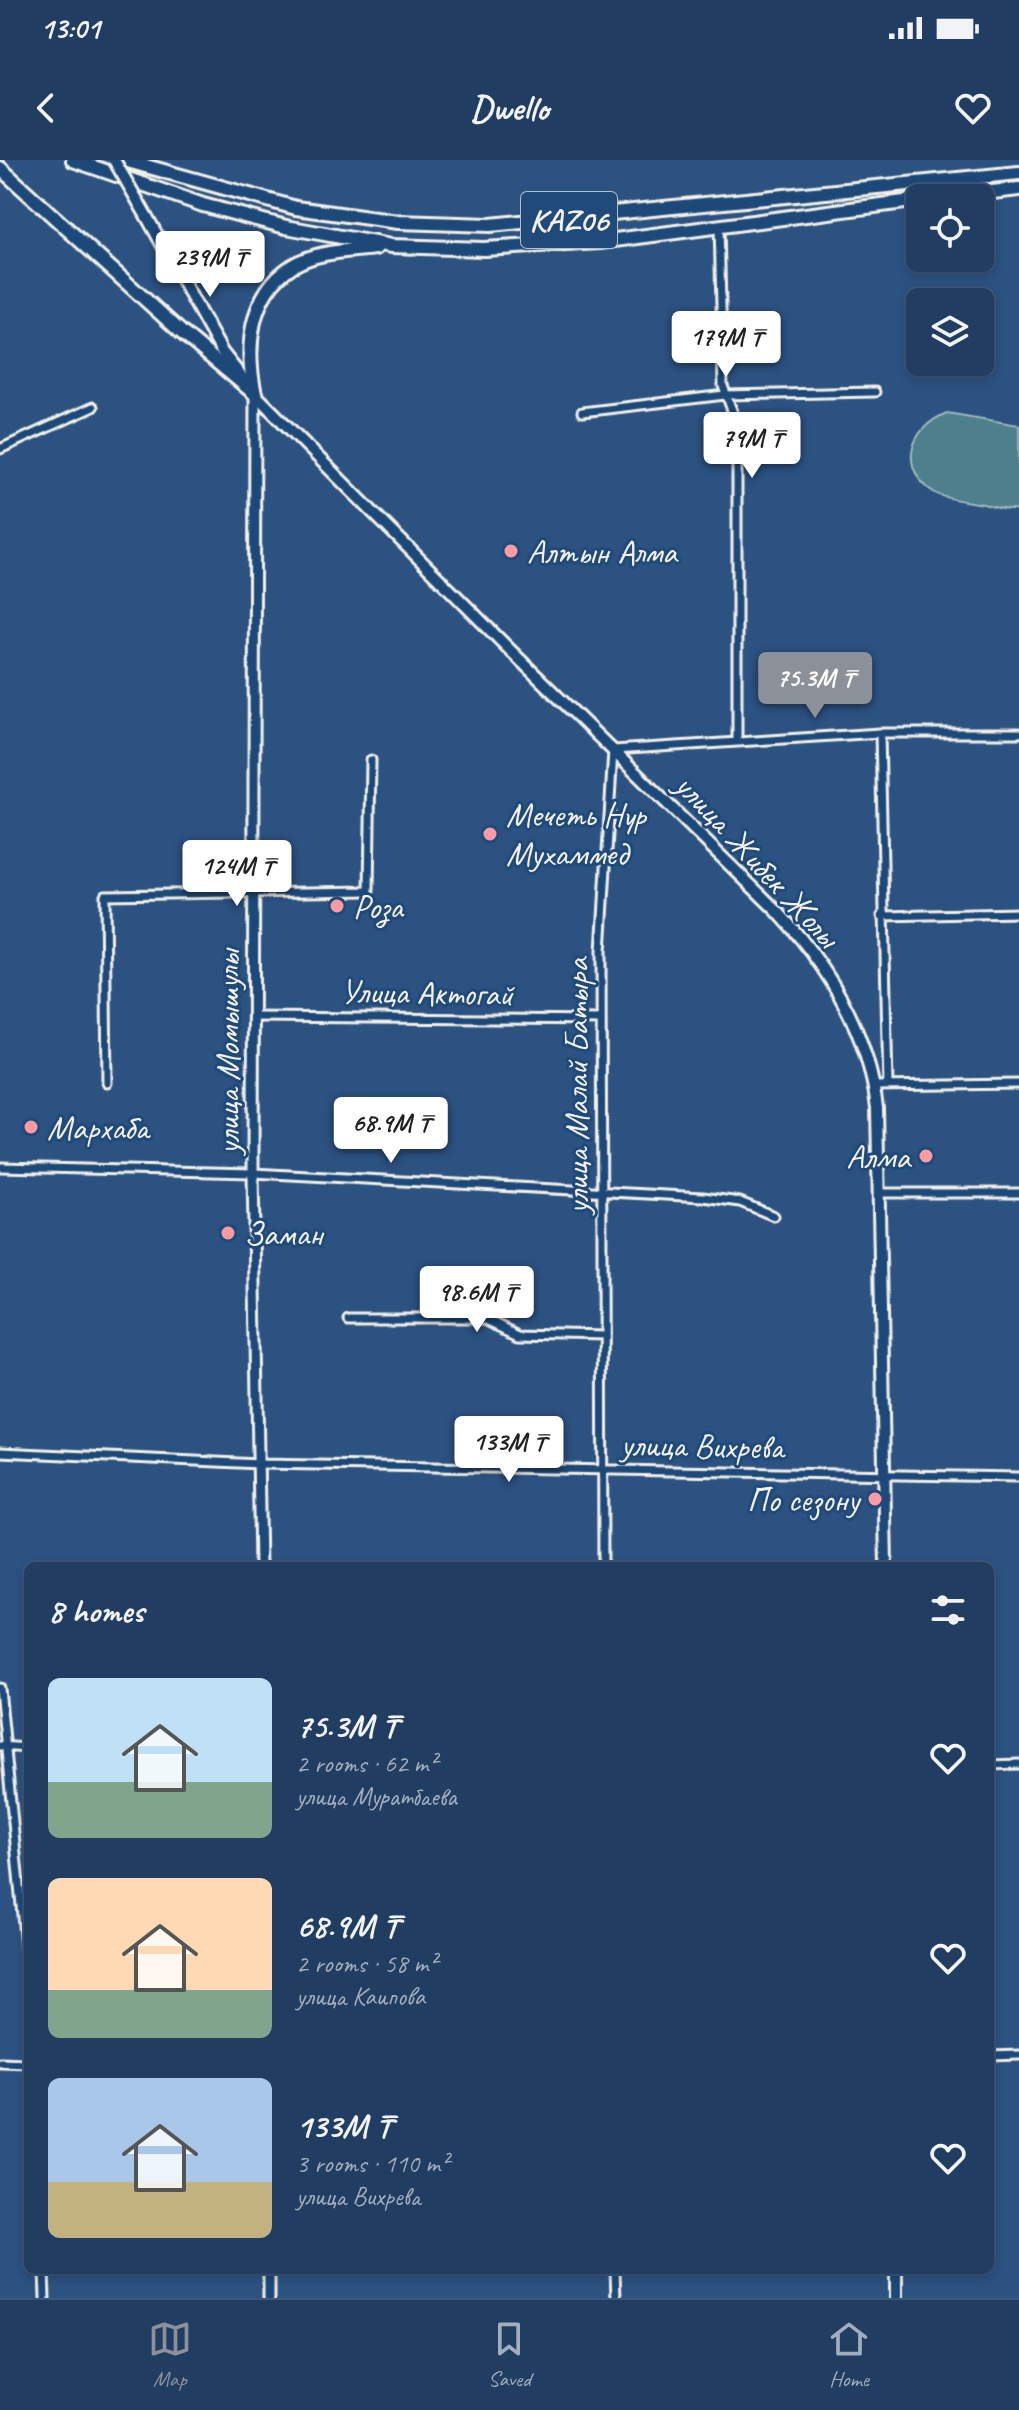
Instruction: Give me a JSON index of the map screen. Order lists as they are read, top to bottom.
{
  "streets": {
    "highway": ["KAZ06"],
    "main road": ["улица Жибек Жолы"],
    "street": [
      "Улица Актогай",
      "улица Момышулы",
      "улица Малай Батыра",
      "улица Вихрева"
    ]
  },
  "crossings": [
    ["улица Жибек Жолы", "улица Момышулы"],
    ["улица Жибек Жолы", "улица Малай Батыра"],
    ["улица Жибек Жолы", "улица Вихрева"],
    ["Улица Актогай", "улица Момышулы"],
    ["Улица Актогай", "улица Малай Батыра"],
    ["улица Момышулы", "улица Вихрева"],
    ["улица Малай Батыра", "улица Вихрева"]
  ],
  "places": [
    "Алтын Алма",
    "Мечеть Нур Мухаммед",
    "Роза",
    "Мархаба",
    "Алма",
    "Заман",
    "По сезону"
  ],
  "page": {
    "status": "13:01",
    "header": "Dwello",
    "price": [
      "239M ₸",
      "179M ₸",
      "79M ₸",
      "75.3M ₸",
      "124M ₸",
      "68.9M ₸",
      "98.6M ₸",
      "133M ₸"
    ],
    "heading": "8 homes",
    "list": [
      {
        "name": "75.3M ₸",
        "note": "2 rooms · 62 m² · улица Муратбаева"
      },
      {
        "name": "68.9M ₸",
        "note": "2 rooms · 58 m² · улица Каипова"
      },
      {
        "name": "133M ₸",
        "note": "3 rooms · 110 m² · улица Вихрева"
      }
    ],
    "tabs": ["Map", "Saved", "Home"]
  }
}
